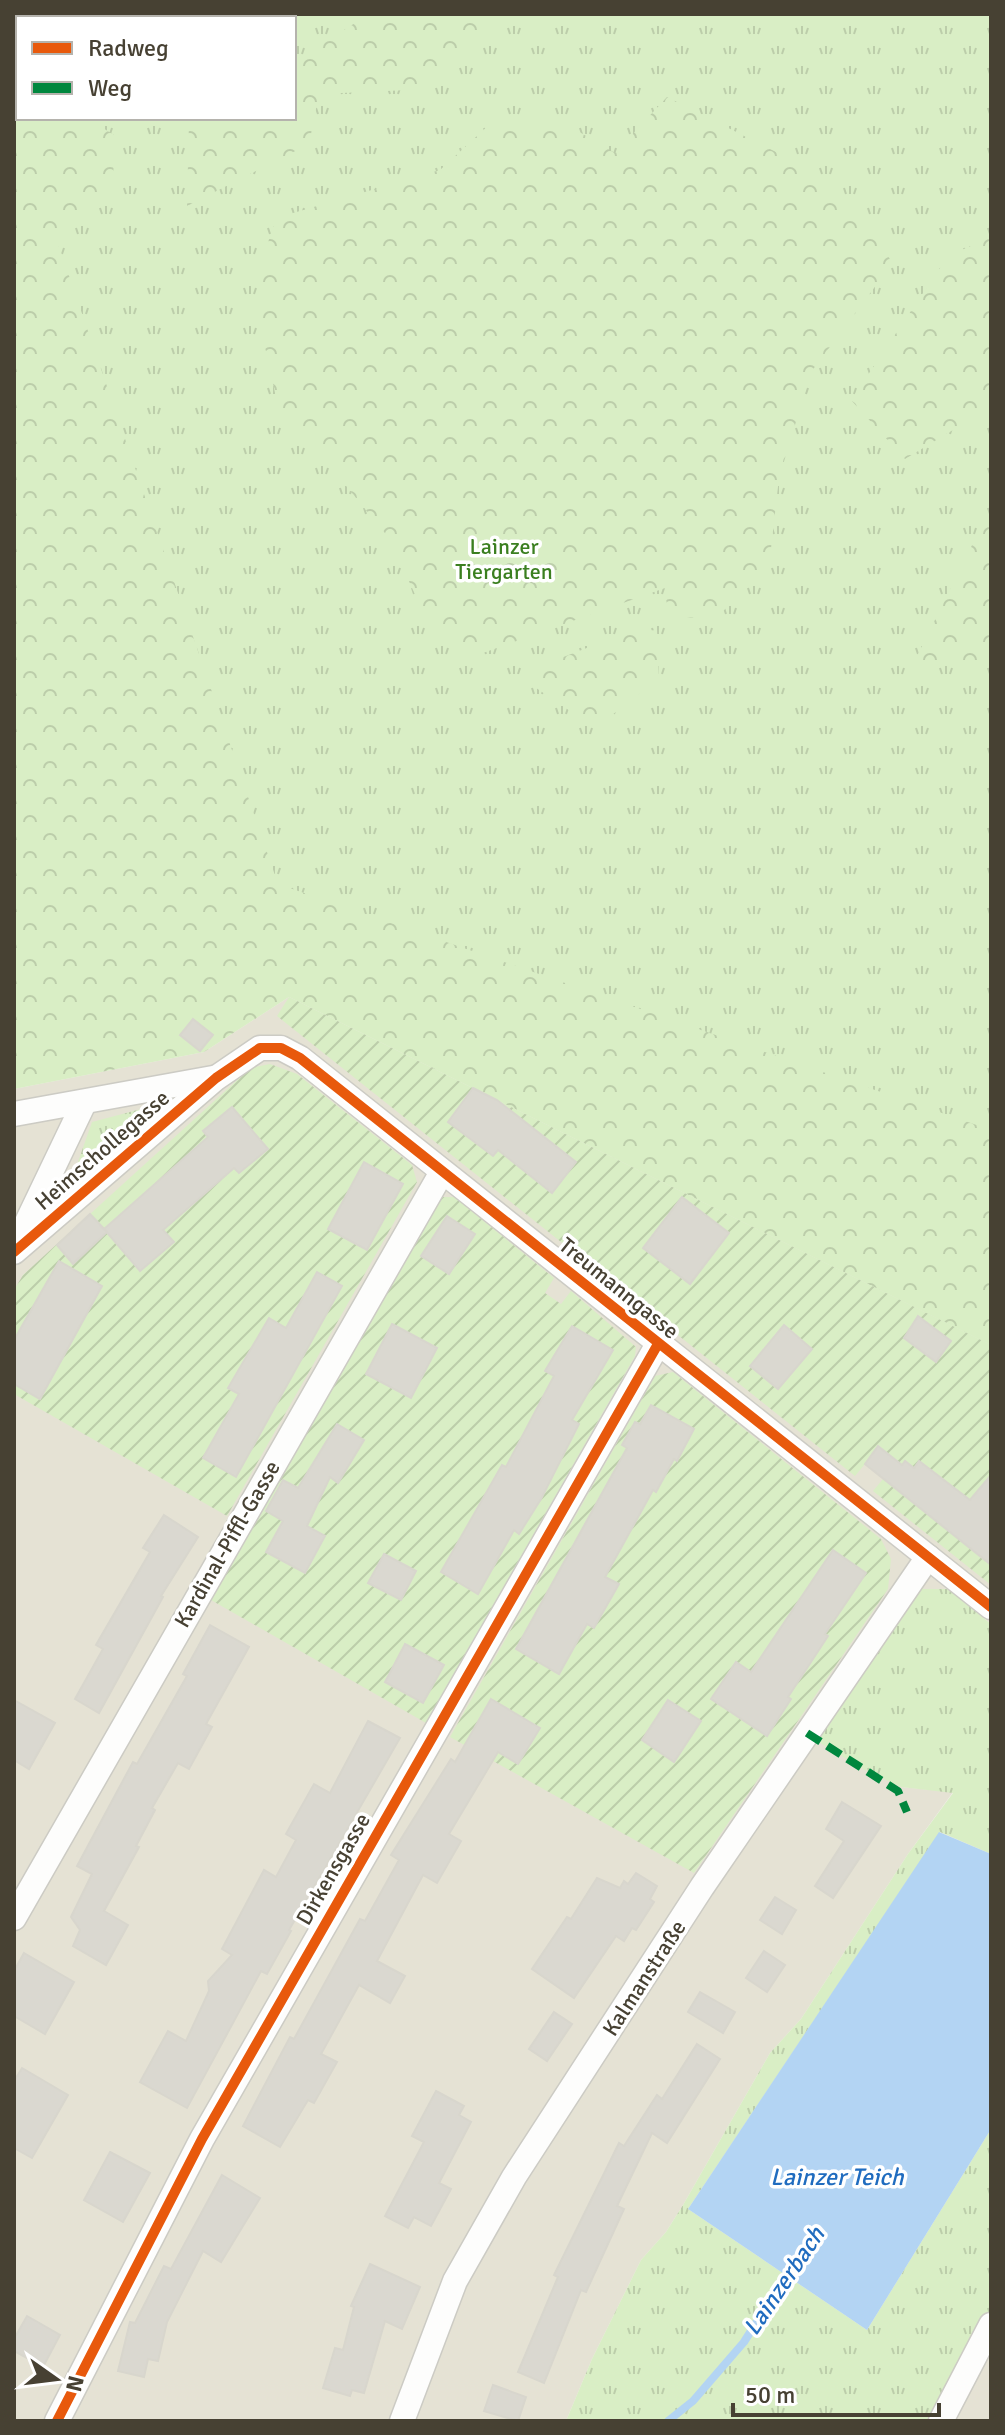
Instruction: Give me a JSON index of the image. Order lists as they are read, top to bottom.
{
  "streets": {
    "street": [
      "Heimschollegasse",
      "Treumanngasse",
      "Kardinal-Piffl-Gasse",
      "Dirkensgasse",
      "Kalmanstraße"
    ]
  },
  "crossings": [
    ["Heimschollegasse", "Treumanngasse"],
    ["Treumanngasse", "Kardinal-Piffl-Gasse"],
    ["Treumanngasse", "Dirkensgasse"],
    ["Treumanngasse", "Kalmanstraße"]
  ],
  "water": ["Lainzer Teich", "Lainzerbach"],
  "parks": ["Lainzer Tiergarten"],
  "legend": ["Radweg", "Weg"],
  "scale_bar": "50 m",
  "north": "right"
}
